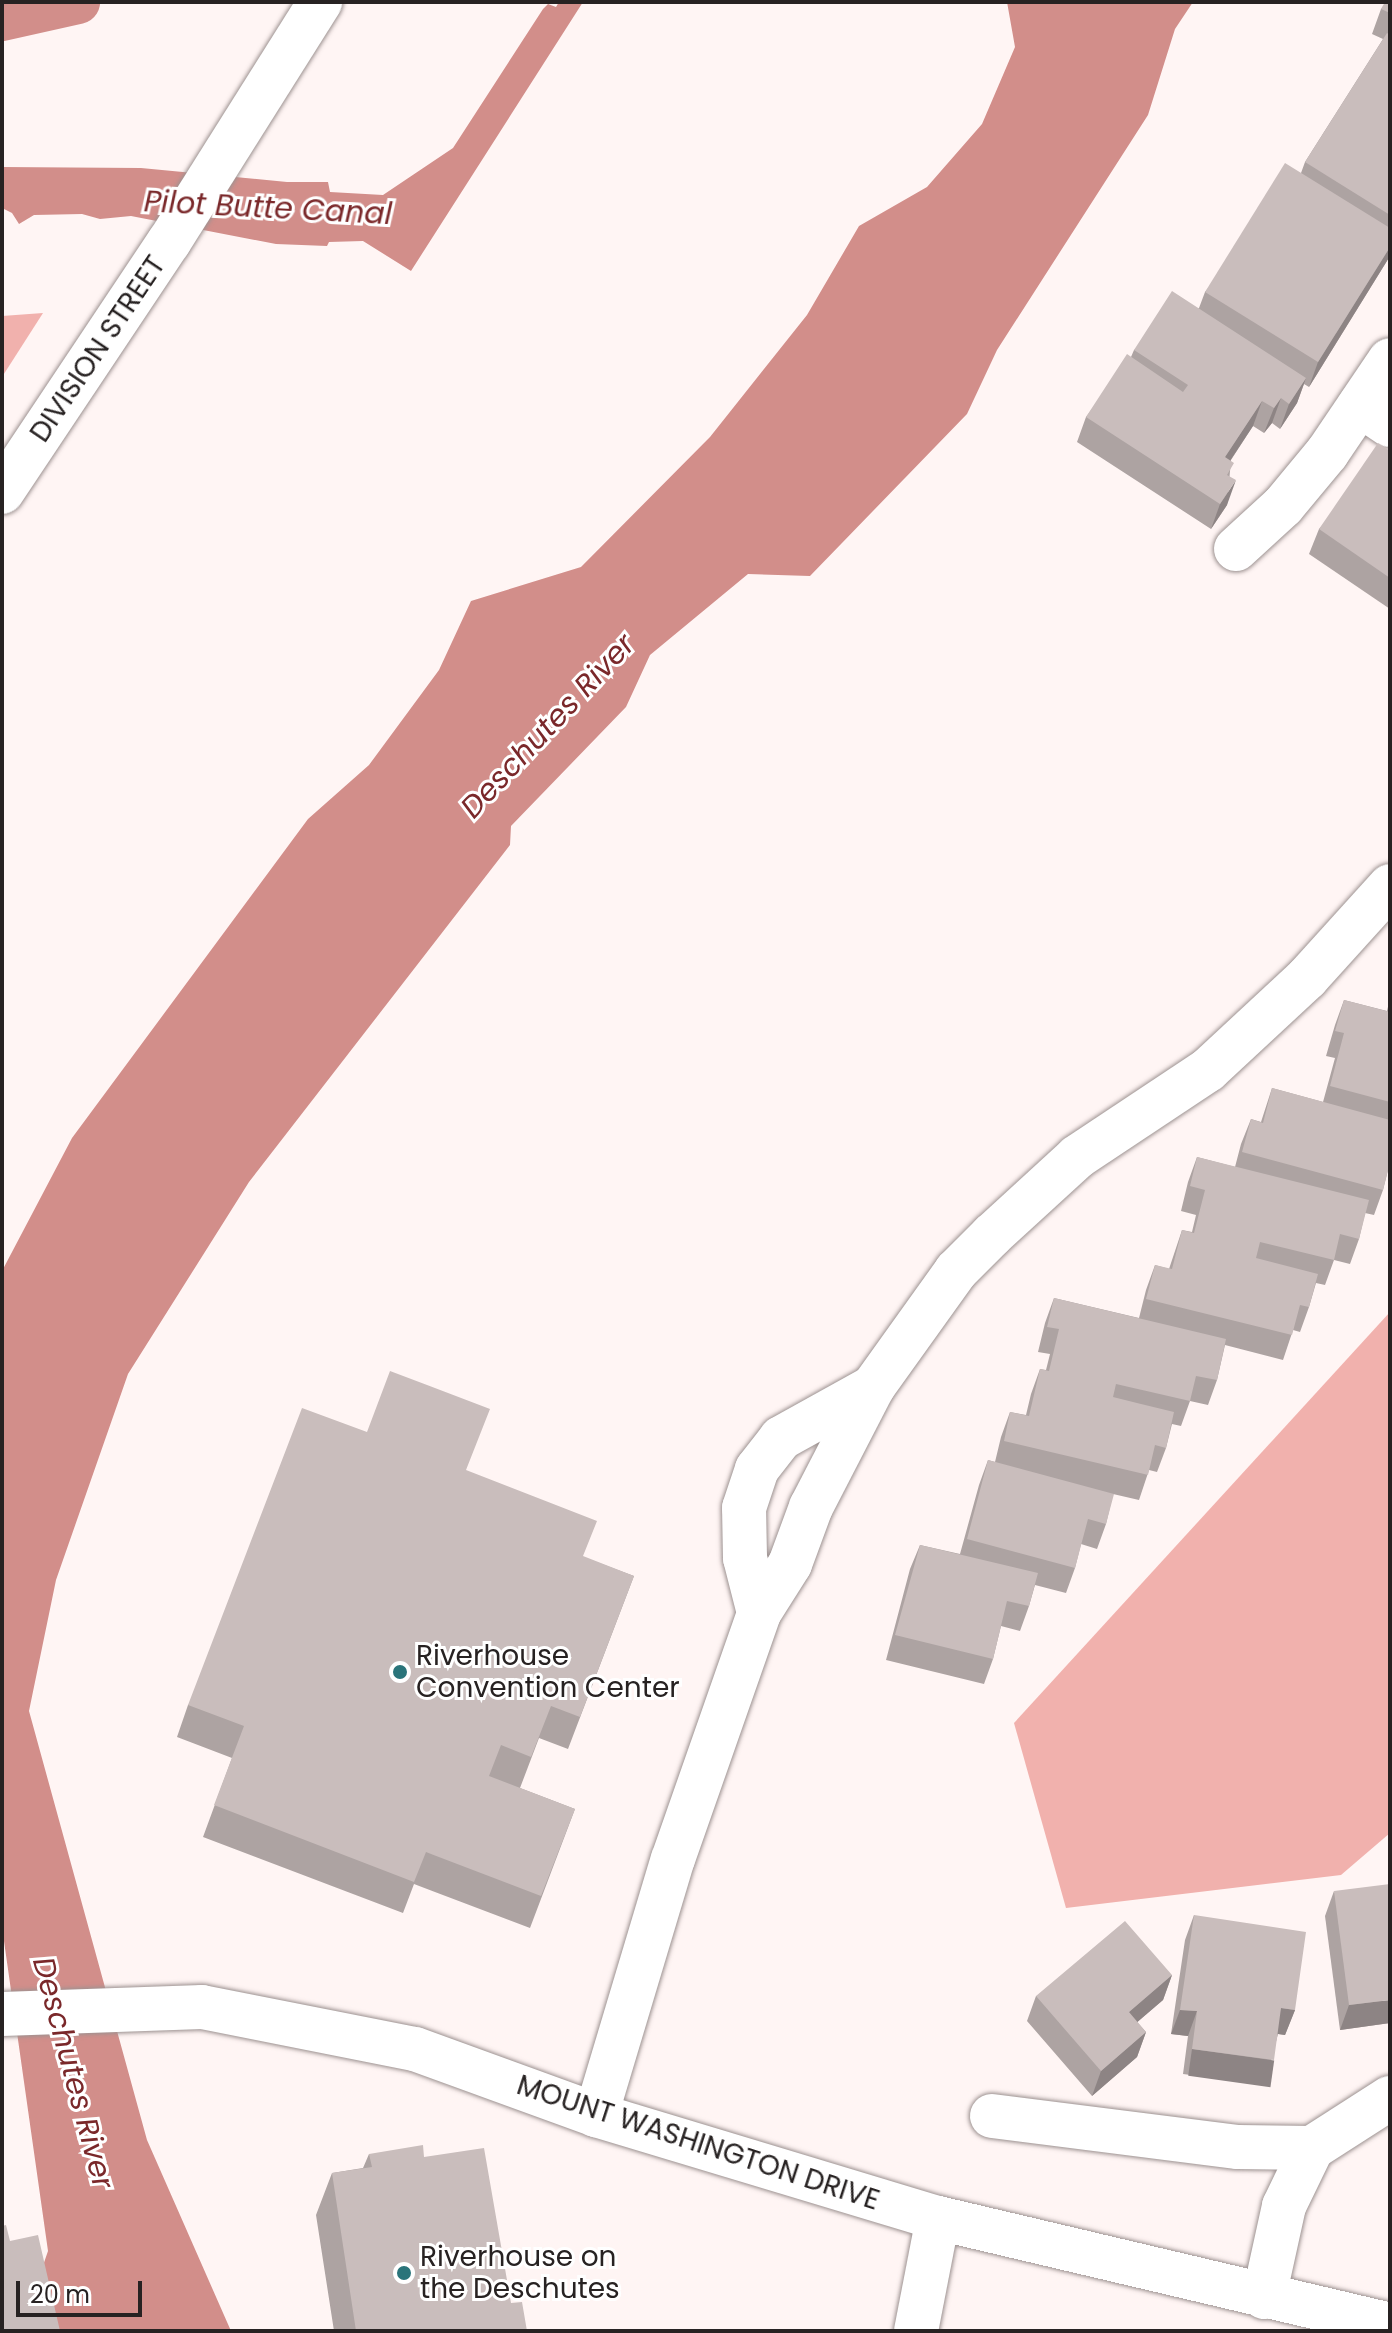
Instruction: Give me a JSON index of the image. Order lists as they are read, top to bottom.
{
  "streets": {
    "street": ["DIVISION STREET", "MOUNT WASHINGTON DRIVE"]
  },
  "water": ["Pilot Butte Canal", "Deschutes River"],
  "places": ["Riverhouse Convention Center", "Riverhouse on the Deschutes"],
  "scale_bar": "20 m"
}
